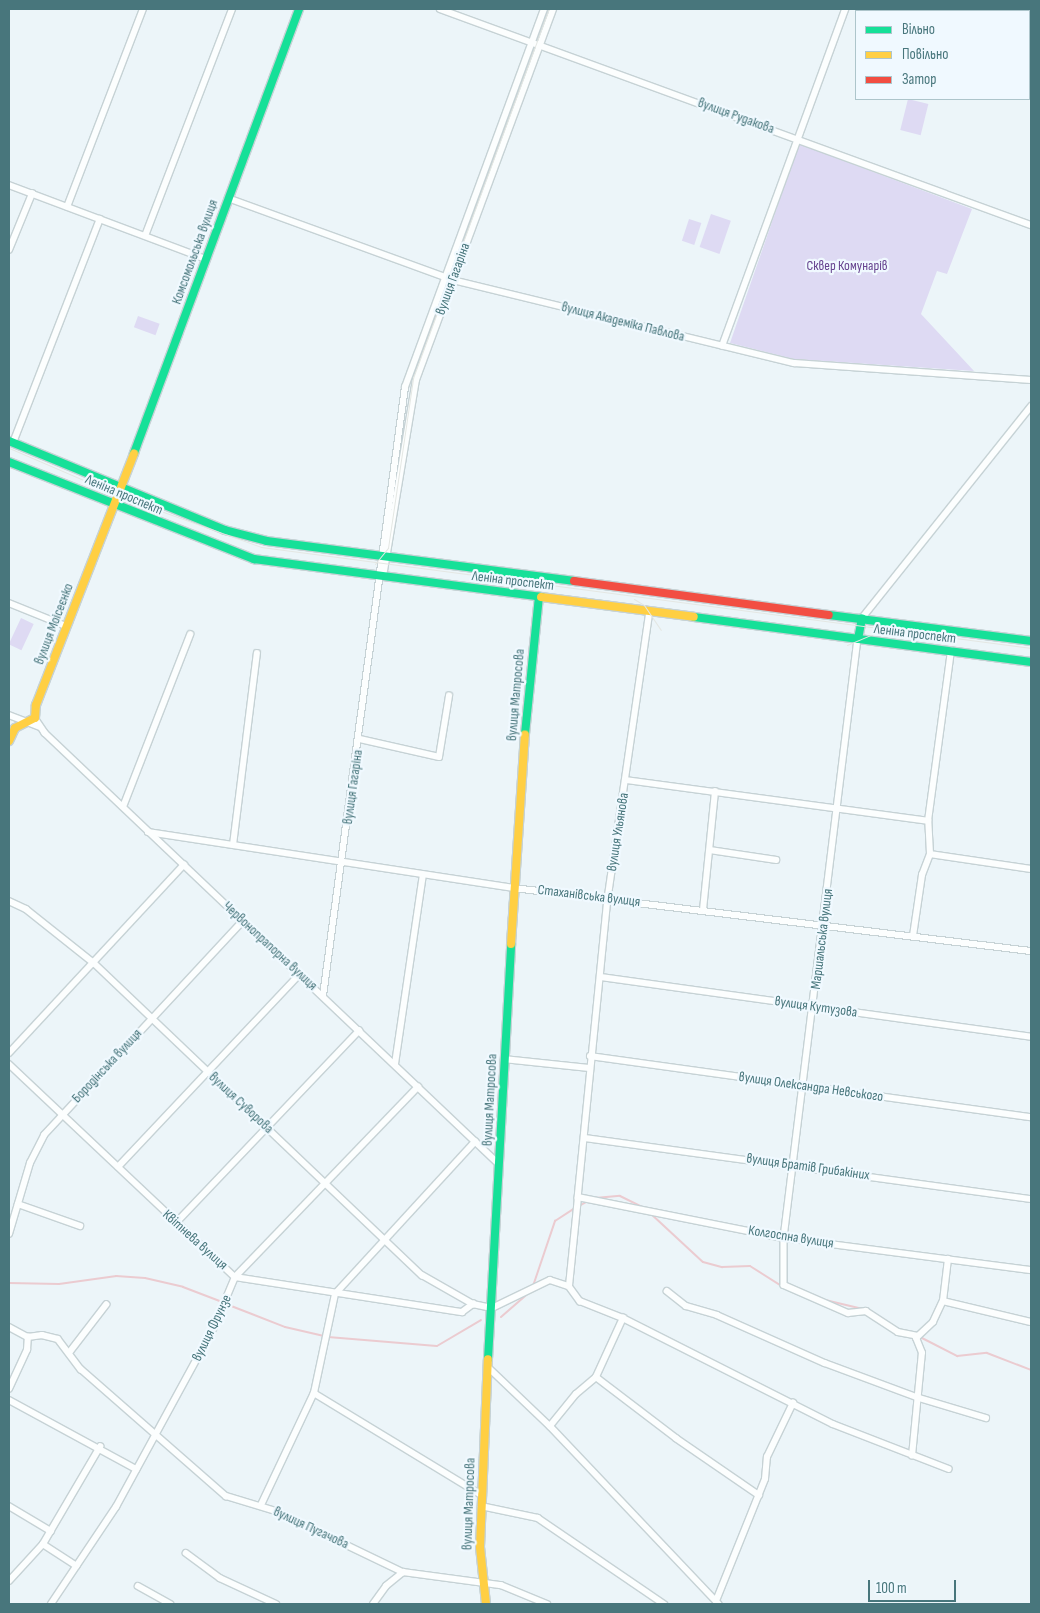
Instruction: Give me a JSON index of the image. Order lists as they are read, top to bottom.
{
  "streets": {
    "main road": [
      "Комсомольська вулиця",
      "Леніна проспект",
      "вулиця Моісеєнко",
      "вулиця Матросова"
    ],
    "street": [
      "вулиця Рудакова",
      "вулиця Гагаріна",
      "вулиця Академіка Павлова",
      "вулиця Ульянова",
      "Стаханівська вулиця",
      "Маршальська вулиця",
      "Червонопрапорна вулиця",
      "вулиця Кутузова",
      "Бородінська вулиця",
      "вулиця Олександра Невського",
      "вулиця Суворова",
      "вулиця Братів Грибакіних",
      "Колгоспна вулиця",
      "Квітнева вулиця",
      "вулиця Фрунзе",
      "вулиця Пугачова"
    ]
  },
  "crossings": [
    ["вулиця Рудакова", "вулиця Гагаріна"],
    ["Комсомольська вулиця", "вулиця Академіка Павлова"],
    ["Комсомольська вулиця", "Леніна проспект"],
    ["Комсомольська вулиця", "вулиця Моісеєнко"],
    ["вулиця Гагаріна", "вулиця Академіка Павлова"],
    ["вулиця Гагаріна", "Леніна проспект"],
    ["вулиця Гагаріна", "Стаханівська вулиця"],
    ["вулиця Гагаріна", "Червонопрапорна вулиця"],
    ["Леніна проспект", "вулиця Моісеєнко"],
    ["Леніна проспект", "вулиця Матросова"],
    ["Леніна проспект", "вулиця Ульянова"],
    ["Леніна проспект", "Маршальська вулиця"],
    ["вулиця Моісеєнко", "Червонопрапорна вулиця"],
    ["вулиця Матросова", "Стаханівська вулиця"],
    ["вулиця Матросова", "Червонопрапорна вулиця"],
    ["вулиця Матросова", "Квітнева вулиця"],
    ["вулиця Матросова", "вулиця Пугачова"],
    ["вулиця Ульянова", "Стаханівська вулиця"],
    ["вулиця Ульянова", "вулиця Кутузова"],
    ["вулиця Ульянова", "вулиця Олександра Невського"],
    ["вулиця Ульянова", "вулиця Братів Грибакіних"],
    ["вулиця Ульянова", "Колгоспна вулиця"],
    ["Стаханівська вулиця", "Маршальська вулиця"],
    ["Стаханівська вулиця", "Червонопрапорна вулиця"],
    ["Маршальська вулиця", "вулиця Кутузова"],
    ["Маршальська вулиця", "вулиця Олександра Невського"],
    ["Маршальська вулиця", "вулиця Братів Грибакіних"],
    ["Маршальська вулиця", "Колгоспна вулиця"],
    ["Червонопрапорна вулиця", "Бородінська вулиця"],
    ["Червонопрапорна вулиця", "вулиця Фрунзе"],
    ["Бородінська вулиця", "вулиця Суворова"],
    ["Бородінська вулиця", "Квітнева вулиця"],
    ["вулиця Суворова", "Квітнева вулиця"],
    ["вулиця Суворова", "вулиця Фрунзе"],
    ["Квітнева вулиця", "вулиця Фрунзе"],
    ["Квітнева вулиця", "вулиця Пугачова"]
  ],
  "parks": ["Сквер Комунарів"],
  "legend": ["Вільно", "Повільно", "Затор"],
  "scale_bar": "100 m"
}
